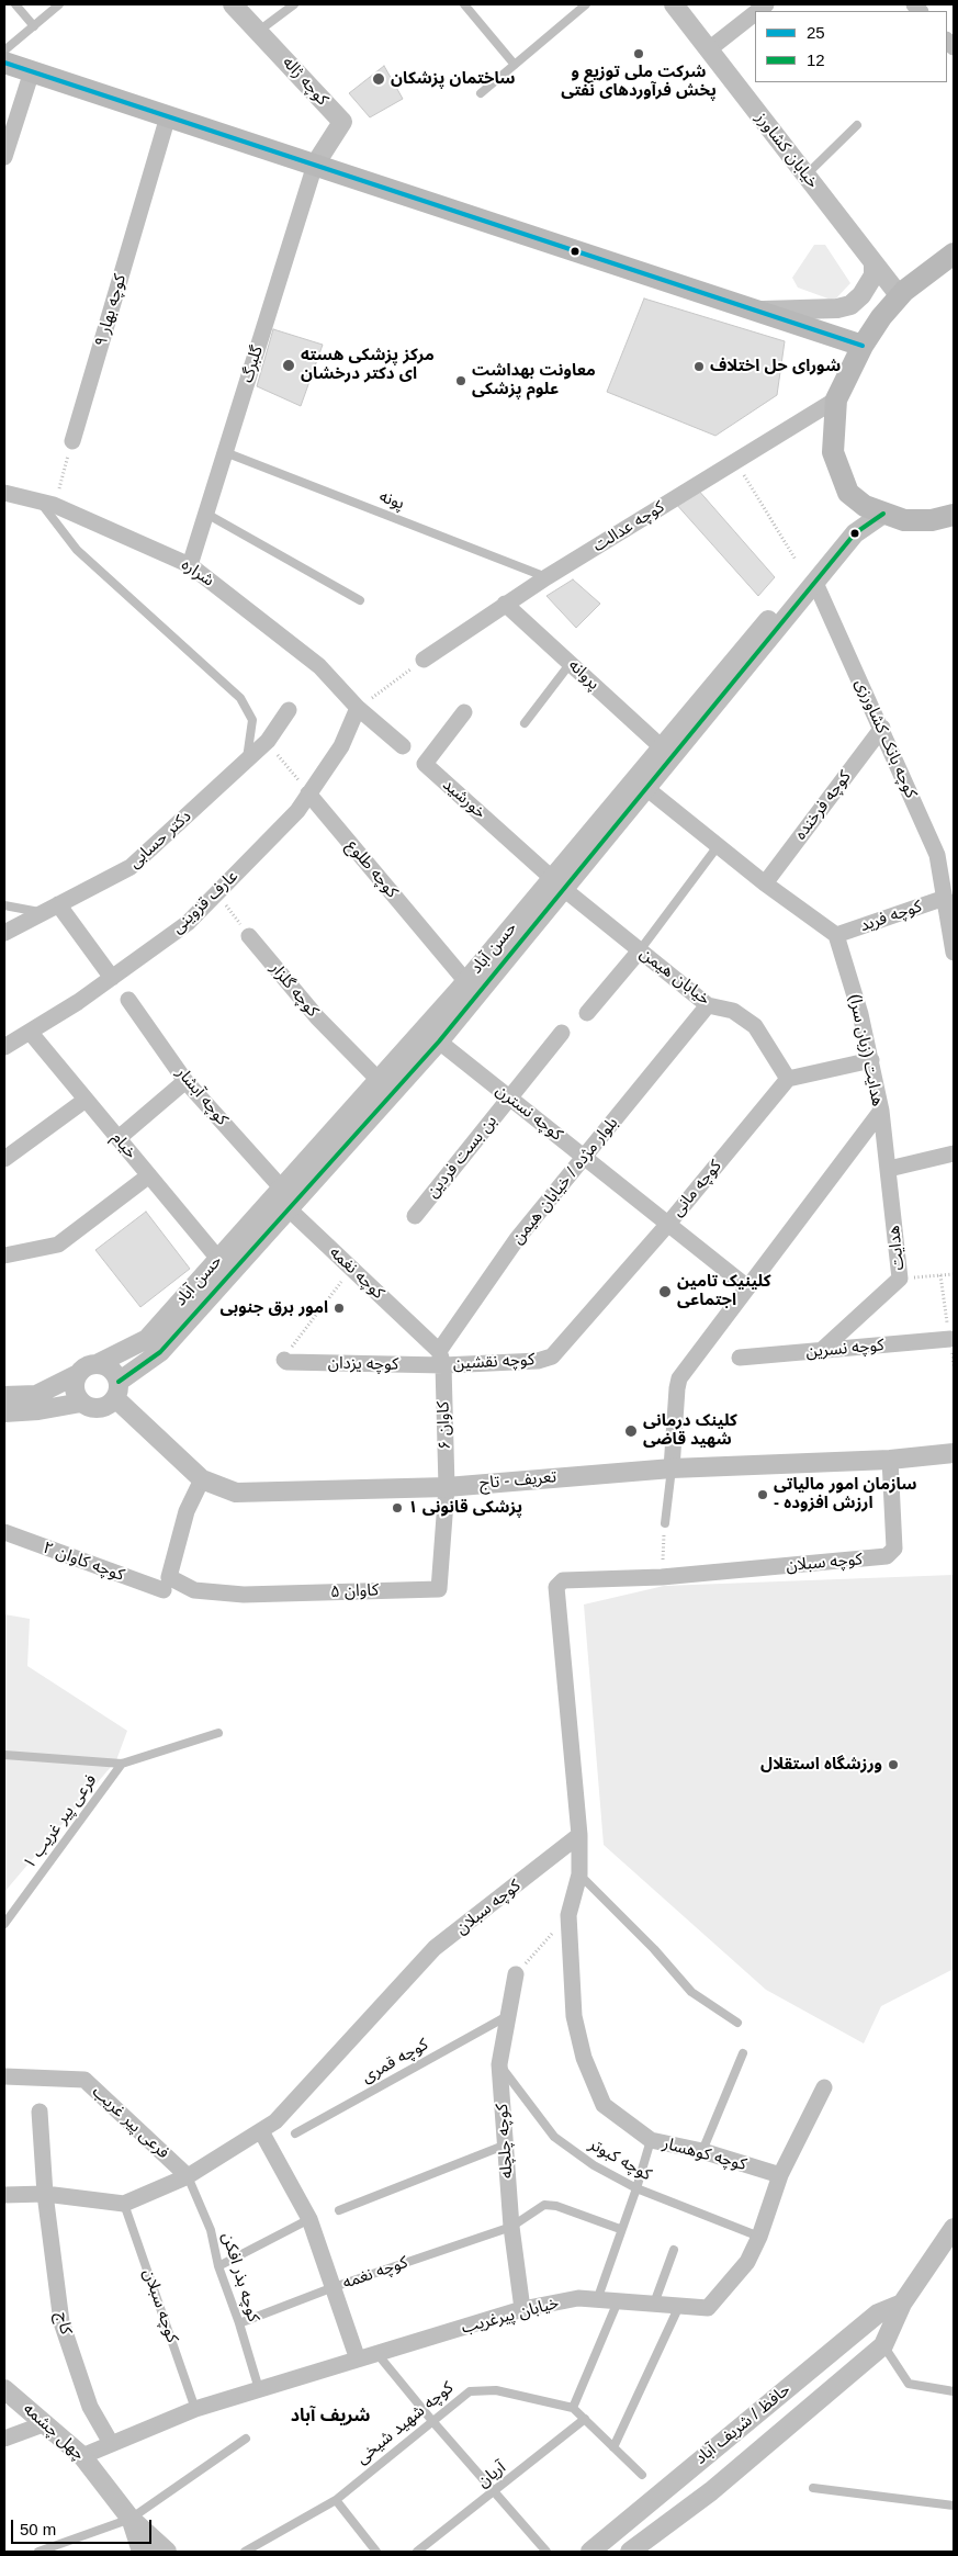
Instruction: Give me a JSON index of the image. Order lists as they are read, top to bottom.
{
  "streets": {
    "street": [
      "کوچه ژاله",
      "خیابان کشاورز",
      "کوچه بهار ۹",
      "گلبرگ",
      "کوچه عدالت",
      "شراره",
      "پروانه",
      "کوچه بانک کشاورزی",
      "خورشید",
      "کوچه فرخنده",
      "دکتر حسابی",
      "کوچه طلوع",
      "عارف قزوینی",
      "کوچه فرید",
      "حسن آباد",
      "خیابان هیمن",
      "کوچه گلزار",
      "هدایت (زبان سرا)",
      "کوچه آبشار",
      "کوچه نسترن",
      "خیام",
      "بن بست فردین",
      "بلوار مژده / خیابان هیمن",
      "کوچه مانی",
      "هدایت",
      "کوچه نغمه",
      "کوچه نسرین",
      "کوچه نقشین",
      "کوچه یزدان",
      "کاوان ۶",
      "تعریف - تاج",
      "کوچه کاوان ۲",
      "کوچه سبلان",
      "کاوان ۵",
      "فرعی پیر غریب",
      "کوچه چلچله",
      "کوچه کوهسار",
      "خیابان پیرغریب",
      "کاج",
      "حافظ / شریف آباد",
      "چهل چشمه"
    ],
    "lane": [
      "پونه",
      "فرعی پیر غریب ۱",
      "کوچه قمری",
      "کوچه کبوتر",
      "کوچه بذر افکن",
      "کوچه شهید شیخی",
      "آریان"
    ]
  },
  "crossings": [
    ["کوچه ژاله", "گلبرگ"],
    ["گلبرگ", "پونه"],
    ["گلبرگ", "شراره"],
    ["پونه", "کوچه عدالت"],
    ["کوچه عدالت", "پروانه"],
    ["شراره", "عارف قزوینی"],
    ["پروانه", "حسن آباد"],
    ["کوچه بانک کشاورزی", "کوچه فرخنده"],
    ["کوچه بانک کشاورزی", "کوچه فرید"],
    ["کوچه بانک کشاورزی", "حسن آباد"],
    ["خورشید", "حسن آباد"],
    ["خورشید", "خیابان هیمن"],
    ["کوچه طلوع", "عارف قزوینی"],
    ["کوچه طلوع", "حسن آباد"],
    ["عارف قزوینی", "خیام"],
    ["کوچه فرید", "هدایت (زبان سرا)"],
    ["حسن آباد", "خیابان هیمن"],
    ["حسن آباد", "کوچه گلزار"],
    ["حسن آباد", "کوچه آبشار"],
    ["حسن آباد", "کوچه نسترن"],
    ["حسن آباد", "خیام"],
    ["حسن آباد", "کوچه نغمه"],
    ["حسن آباد", "تعریف - تاج"],
    ["خیابان هیمن", "بلوار مژده / خیابان هیمن"],
    ["خیابان هیمن", "کوچه مانی"],
    ["هدایت (زبان سرا)", "کوچه نسترن"],
    ["هدایت (زبان سرا)", "هدایت"],
    ["هدایت (زبان سرا)", "تعریف - تاج"],
    ["کوچه آبشار", "کوچه نغمه"],
    ["کوچه نسترن", "بن بست فردین"],
    ["کوچه نسترن", "بلوار مژده / خیابان هیمن"],
    ["کوچه نسترن", "کوچه مانی"],
    ["بلوار مژده / خیابان هیمن", "کوچه نغمه"],
    ["بلوار مژده / خیابان هیمن", "کوچه نقشین"],
    ["بلوار مژده / خیابان هیمن", "کوچه یزدان"],
    ["بلوار مژده / خیابان هیمن", "کاوان ۶"],
    ["کوچه مانی", "کوچه نقشین"],
    ["هدایت", "کوچه نسرین"],
    ["کوچه نغمه", "کوچه نقشین"],
    ["کوچه نغمه", "کوچه یزدان"],
    ["کوچه نغمه", "کاوان ۶"],
    ["کوچه نغمه", "کوچه چلچله"],
    ["کوچه نغمه", "کوچه بذر افکن"],
    ["کوچه نقشین", "کوچه یزدان"],
    ["کوچه نقشین", "کاوان ۶"],
    ["کوچه یزدان", "کاوان ۶"],
    ["کاوان ۶", "تعریف - تاج"],
    ["کاوان ۶", "کاوان ۵"],
    ["تعریف - تاج", "کوچه سبلان"],
    ["تعریف - تاج", "کاوان ۵"],
    ["کوچه کاوان ۲", "کاوان ۵"],
    ["کوچه سبلان", "فرعی پیر غریب"],
    ["کوچه سبلان", "کوچه بذر افکن"],
    ["کوچه سبلان", "خیابان پیرغریب"],
    ["کوچه قمری", "کوچه چلچله"],
    ["فرعی پیر غریب", "کوچه بذر افکن"],
    ["کوچه چلچله", "کوچه کبوتر"],
    ["کوچه چلچله", "خیابان پیرغریب"],
    ["کوچه کوهسار", "خیابان پیرغریب"],
    ["کوچه کبوتر", "خیابان پیرغریب"],
    ["کوچه بذر افکن", "خیابان پیرغریب"],
    ["خیابان پیرغریب", "کاج"],
    ["خیابان پیرغریب", "چهل چشمه"],
    ["کوچه شهید شیخی", "آریان"]
  ],
  "districts": ["شریف آباد"],
  "places": [
    "شرکت ملی توزیع و پخش فرآوردهای نفتی",
    "ساختمان پزشکان",
    "مرکز پزشکی هسته ای دکتر درخشان",
    "شورای حل اختلاف",
    "معاونت بهداشت علوم پزشکی",
    "کلینیک تامین اجتماعی",
    "امور برق جنوبی",
    "کلینک درمانی شهید قاضی",
    "سازمان امور مالیاتی - ارزش افزوده",
    "پزشکی قانونی ۱",
    "ورزشگاه استقلال"
  ],
  "lines": ["transit line 25", "transit line 12"],
  "legend": ["25", "12"],
  "scale_bar": "50 m"
}
